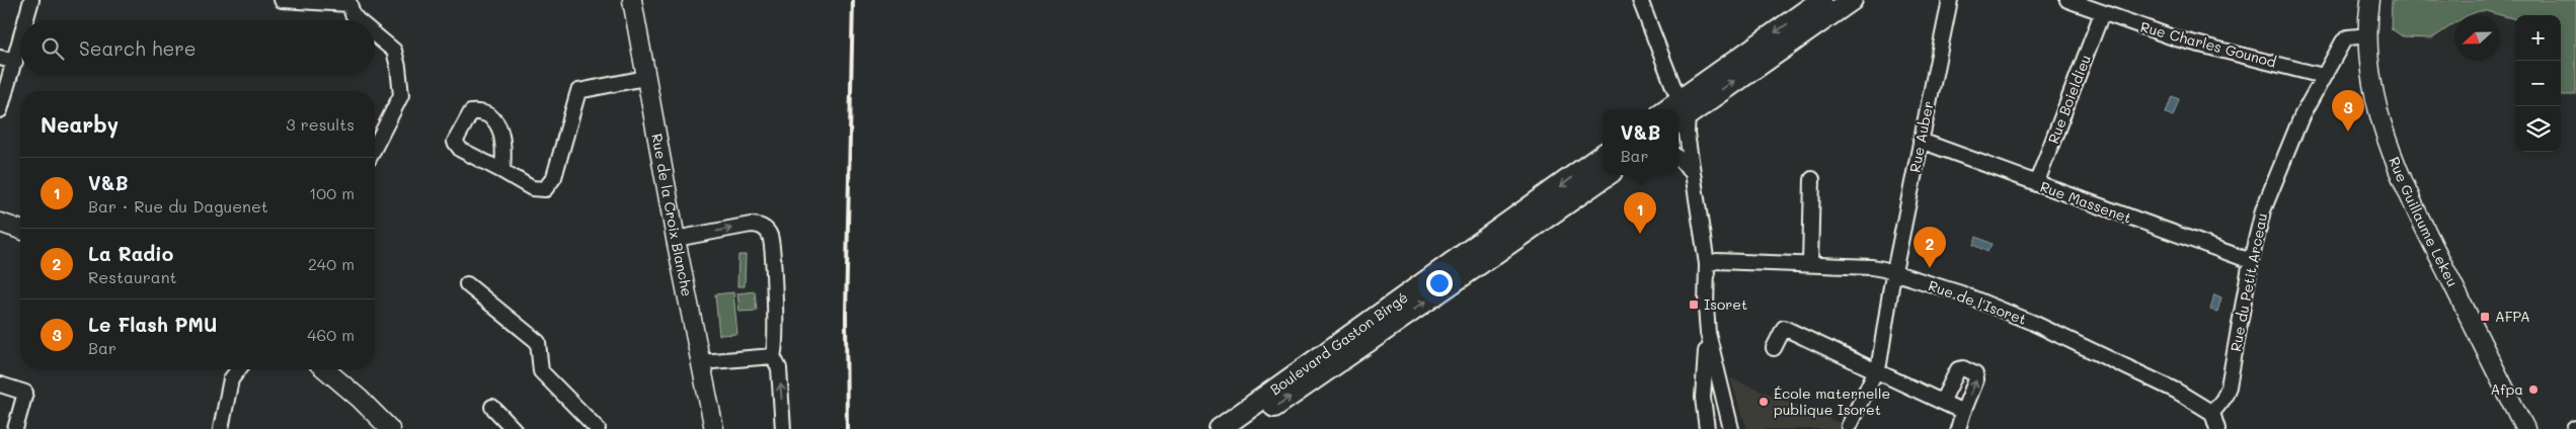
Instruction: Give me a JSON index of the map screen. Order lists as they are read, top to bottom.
{
  "streets": {
    "main road": ["Boulevard Gaston Birgé"],
    "street": [
      "Rue Charles Gounod",
      "Rue Boieldieu",
      "Rue Auber",
      "Rue Massenet",
      "Rue de la Croix Blanche",
      "Rue Guillaume Lekeu",
      "Rue du Petit Arceau",
      "Rue de l'Isoret"
    ]
  },
  "crossings": [
    ["Rue Charles Gounod", "Rue Boieldieu"],
    ["Rue Charles Gounod", "Rue du Petit Arceau"],
    ["Rue Boieldieu", "Rue Massenet"],
    ["Rue Auber", "Rue Massenet"],
    ["Rue Auber", "Rue de l'Isoret"],
    ["Rue Massenet", "Rue du Petit Arceau"],
    ["Rue Guillaume Lekeu", "Rue du Petit Arceau"],
    ["Rue du Petit Arceau", "Rue de l'Isoret"]
  ],
  "places": {
    "transit": ["Isoret", "AFPA"],
    "other": ["Afpa", "École maternelle publique Isoret"]
  },
  "north": "left",
  "page": {
    "map_buttons": ["+", "−"],
    "search": "Search here",
    "pins": ["3", "1", "2"],
    "heading": ["Nearby", "3 results"],
    "popup": ["V&B", "Bar"],
    "list": [
      {
        "mark": "1",
        "name": "V&B",
        "note": "Bar · Rue du Daguenet",
        "value": "100 m"
      },
      {
        "mark": "2",
        "name": "La Radio",
        "note": "Restaurant",
        "value": "240 m"
      },
      {
        "mark": "3",
        "name": "Le Flash PMU",
        "note": "Bar",
        "value": "460 m"
      }
    ]
  }
}
